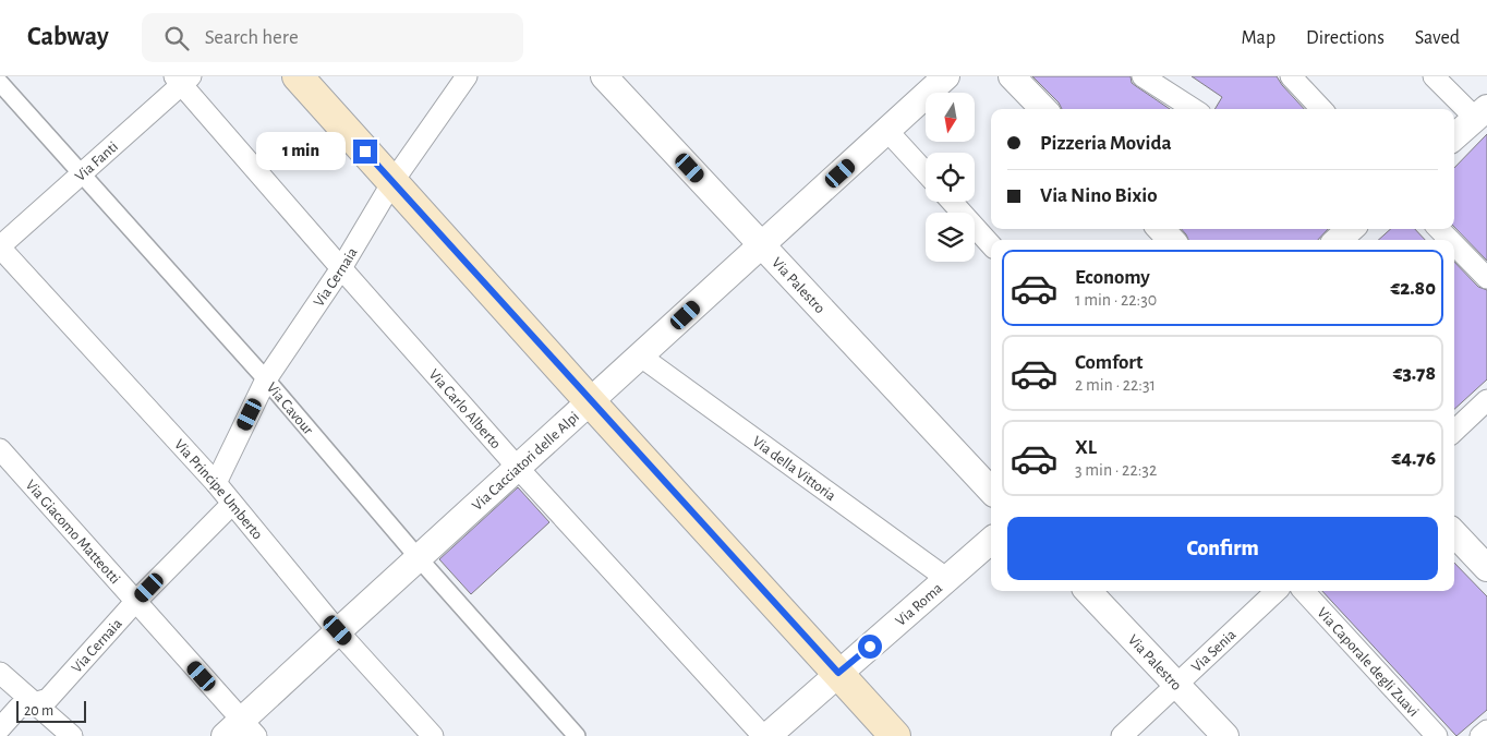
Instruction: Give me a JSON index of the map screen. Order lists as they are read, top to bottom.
{
  "streets": {
    "street": [
      "Via Fanti",
      "Via Cernaia",
      "Via Palestro",
      "Via Cavour",
      "Via Carlo Alberto",
      "Via Cacciatori delle Alpi",
      "Via della Vittoria",
      "Via Principe Umberto",
      "Via Giacomo Matteotti",
      "Via Roma",
      "Via Senia",
      "Via Caporale degli Zuavi"
    ]
  },
  "crossings": [
    ["Via Fanti", "Via Cavour"],
    ["Via Fanti", "Via Carlo Alberto"],
    ["Via Fanti", "Via Principe Umberto"],
    ["Via Cernaia", "Via Cavour"],
    ["Via Cernaia", "Via Carlo Alberto"],
    ["Via Cernaia", "Via Principe Umberto"],
    ["Via Cernaia", "Via Giacomo Matteotti"],
    ["Via Palestro", "Via Cacciatori delle Alpi"],
    ["Via Palestro", "Via Senia"],
    ["Via Cavour", "Via Cacciatori delle Alpi"],
    ["Via Carlo Alberto", "Via Cacciatori delle Alpi"],
    ["Via Cacciatori delle Alpi", "Via della Vittoria"],
    ["Via Cacciatori delle Alpi", "Via Principe Umberto"],
    ["Via Cacciatori delle Alpi", "Via Giacomo Matteotti"],
    ["Via della Vittoria", "Via Roma"]
  ],
  "scale_bar": "20 m",
  "north": "bottom",
  "page": {
    "header": "Cabway",
    "search": "Search here",
    "nav": ["Map", "Directions", "Saved"],
    "banner": ["Pizzeria Movida", "Via Nino Bixio"],
    "bubble": "1 min",
    "list": [
      {
        "name": "Economy",
        "note": "1 min · 22:30",
        "value": "€2.80"
      },
      {
        "name": "Comfort",
        "note": "2 min · 22:31",
        "value": "€3.78"
      },
      {
        "name": "XL",
        "note": "3 min · 22:32",
        "value": "€4.76"
      }
    ],
    "buttons": "Confirm",
    "scale": "20 m"
  }
}
